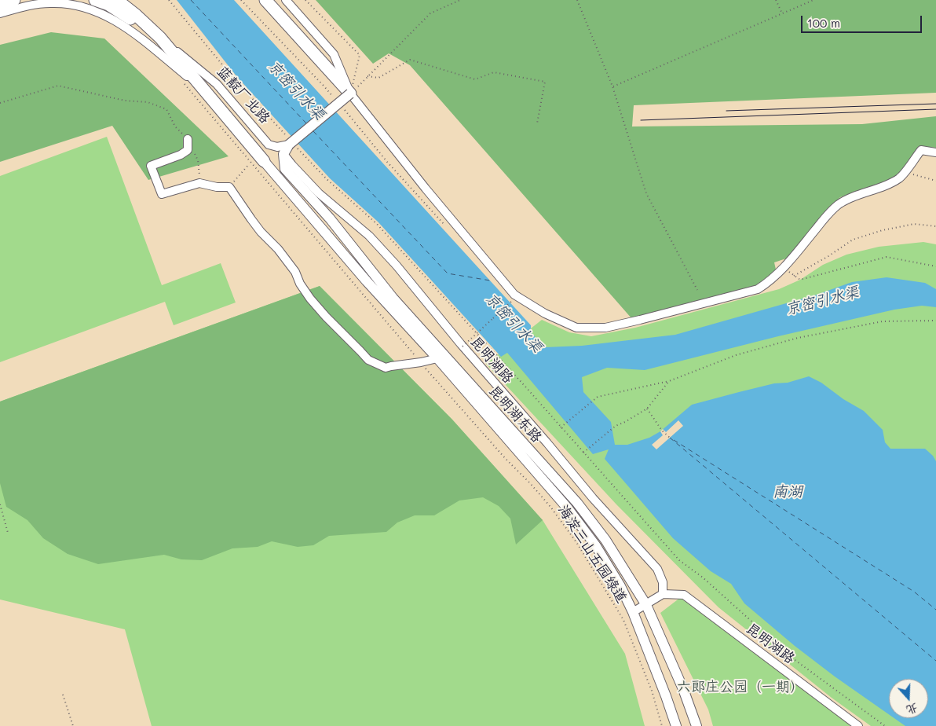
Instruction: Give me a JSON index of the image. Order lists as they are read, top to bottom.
{
  "streets": {
    "highway": ["蓝靛厂北路"],
    "main road": ["昆明湖东路"],
    "street": ["昆明湖路"],
    "path": ["海淀三山五园绿道"]
  },
  "crossings": [
    ["蓝靛厂北路", "昆明湖东路"],
    ["昆明湖路", "昆明湖东路"]
  ],
  "water": ["京密引水渠", "南湖"],
  "parks": ["六郎庄公园（一期）"],
  "scale_bar": "100 m",
  "north": "bottom"
}
